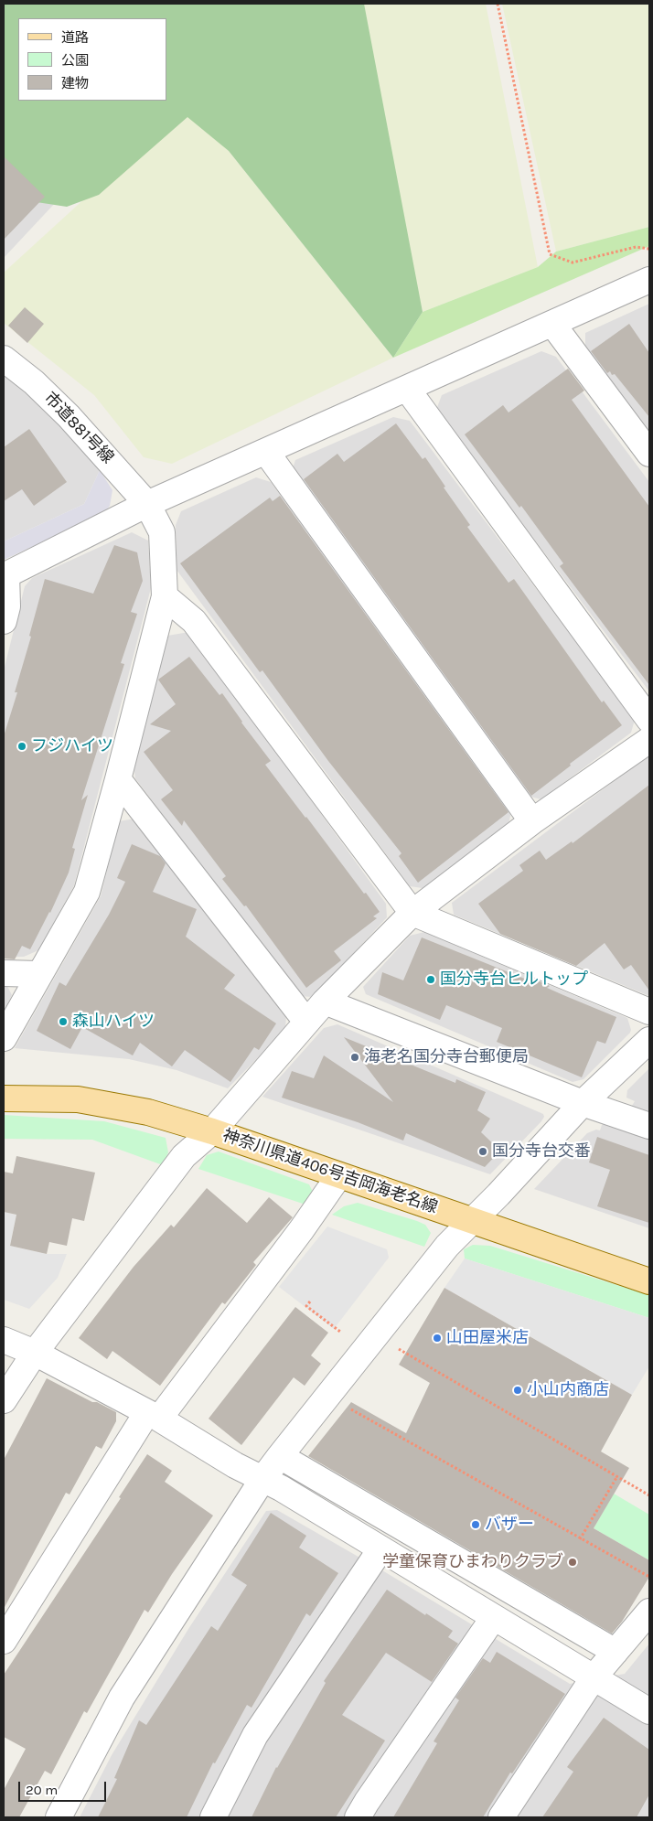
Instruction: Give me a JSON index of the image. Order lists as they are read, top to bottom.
{
  "streets": {
    "main road": ["神奈川県道406号吉岡海老名線"],
    "street": ["市道881号線"]
  },
  "places": [
    "フジハイツ",
    "国分寺台ヒルトップ",
    "森山ハイツ",
    "海老名国分寺台郵便局",
    "国分寺台交番",
    "山田屋米店",
    "小山内商店",
    "バザー",
    "学童保育ひまわりクラブ"
  ],
  "legend": ["道路", "公園", "建物"],
  "scale_bar": "20 m"
}
